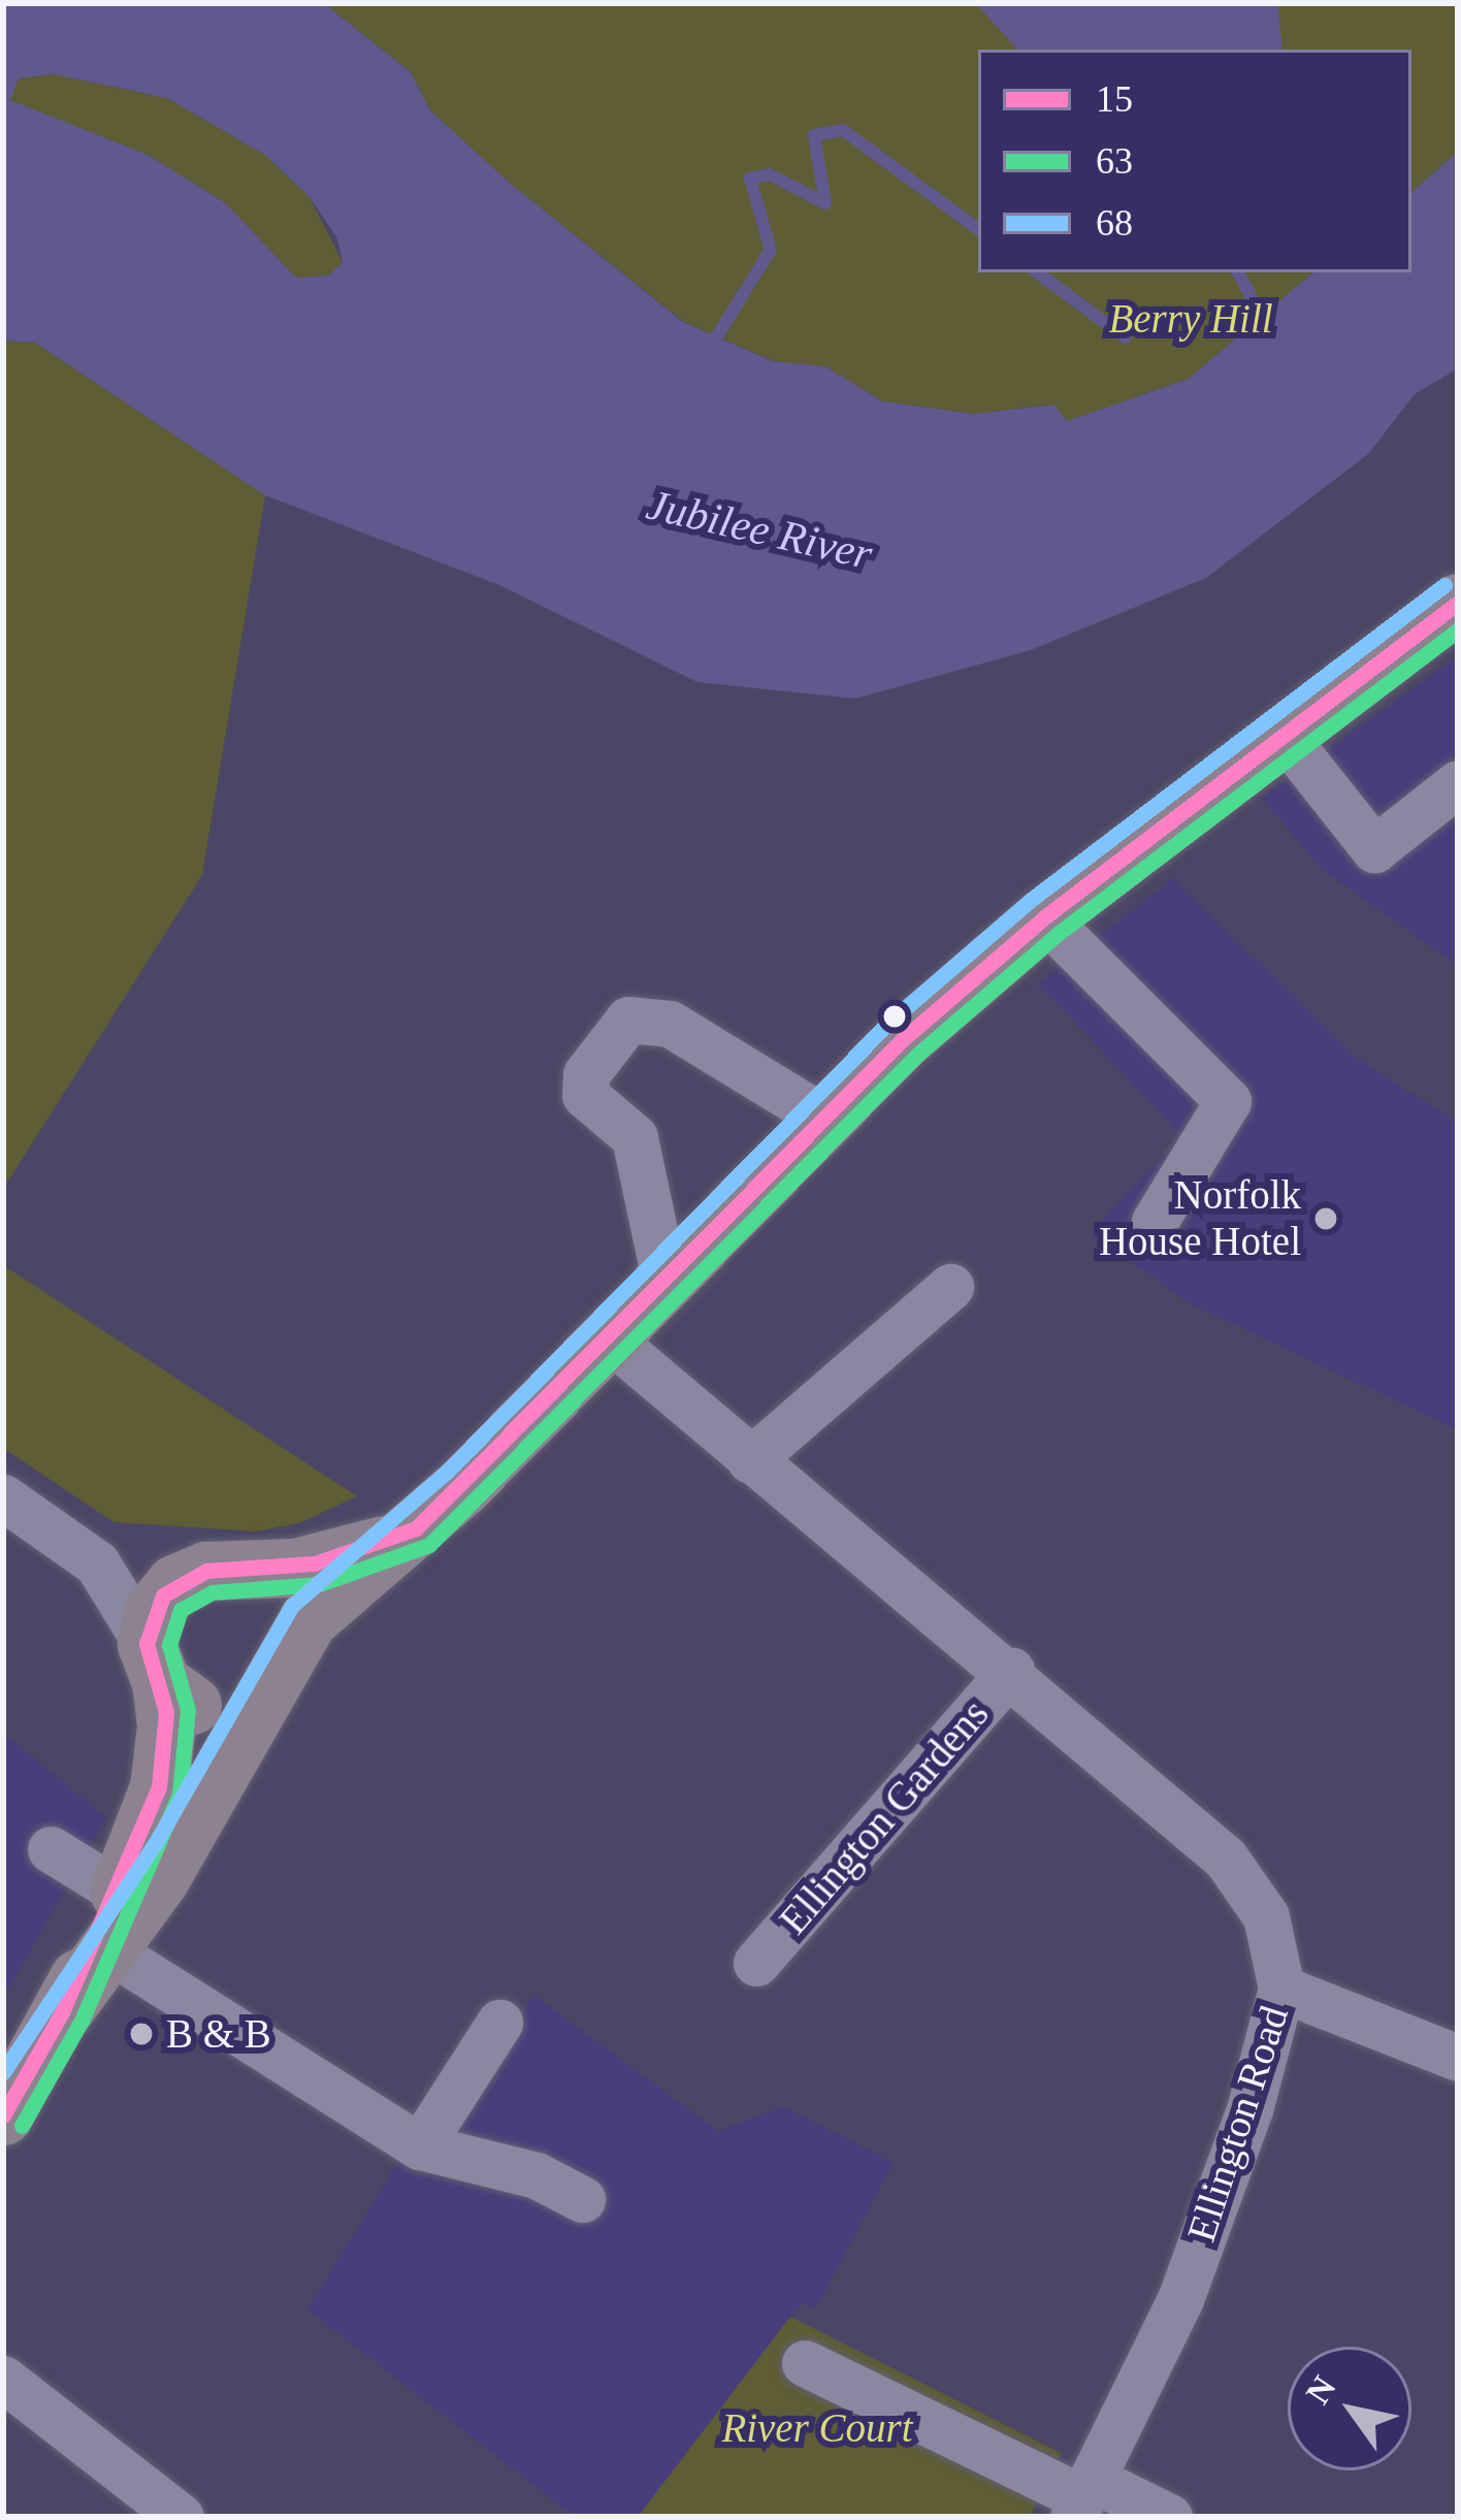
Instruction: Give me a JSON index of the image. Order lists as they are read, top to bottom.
{
  "streets": {
    "street": ["Ellington Gardens", "Ellington Road"]
  },
  "crossings": [
    ["Ellington Gardens", "Ellington Road"]
  ],
  "water": ["Jubilee River"],
  "parks": ["Berry Hill", "River Court"],
  "places": ["Norfolk House Hotel", "B & B"],
  "lines": ["transit line 68", "transit line 15", "transit line 63"],
  "legend": ["15", "63", "68"],
  "north": "top left"
}
